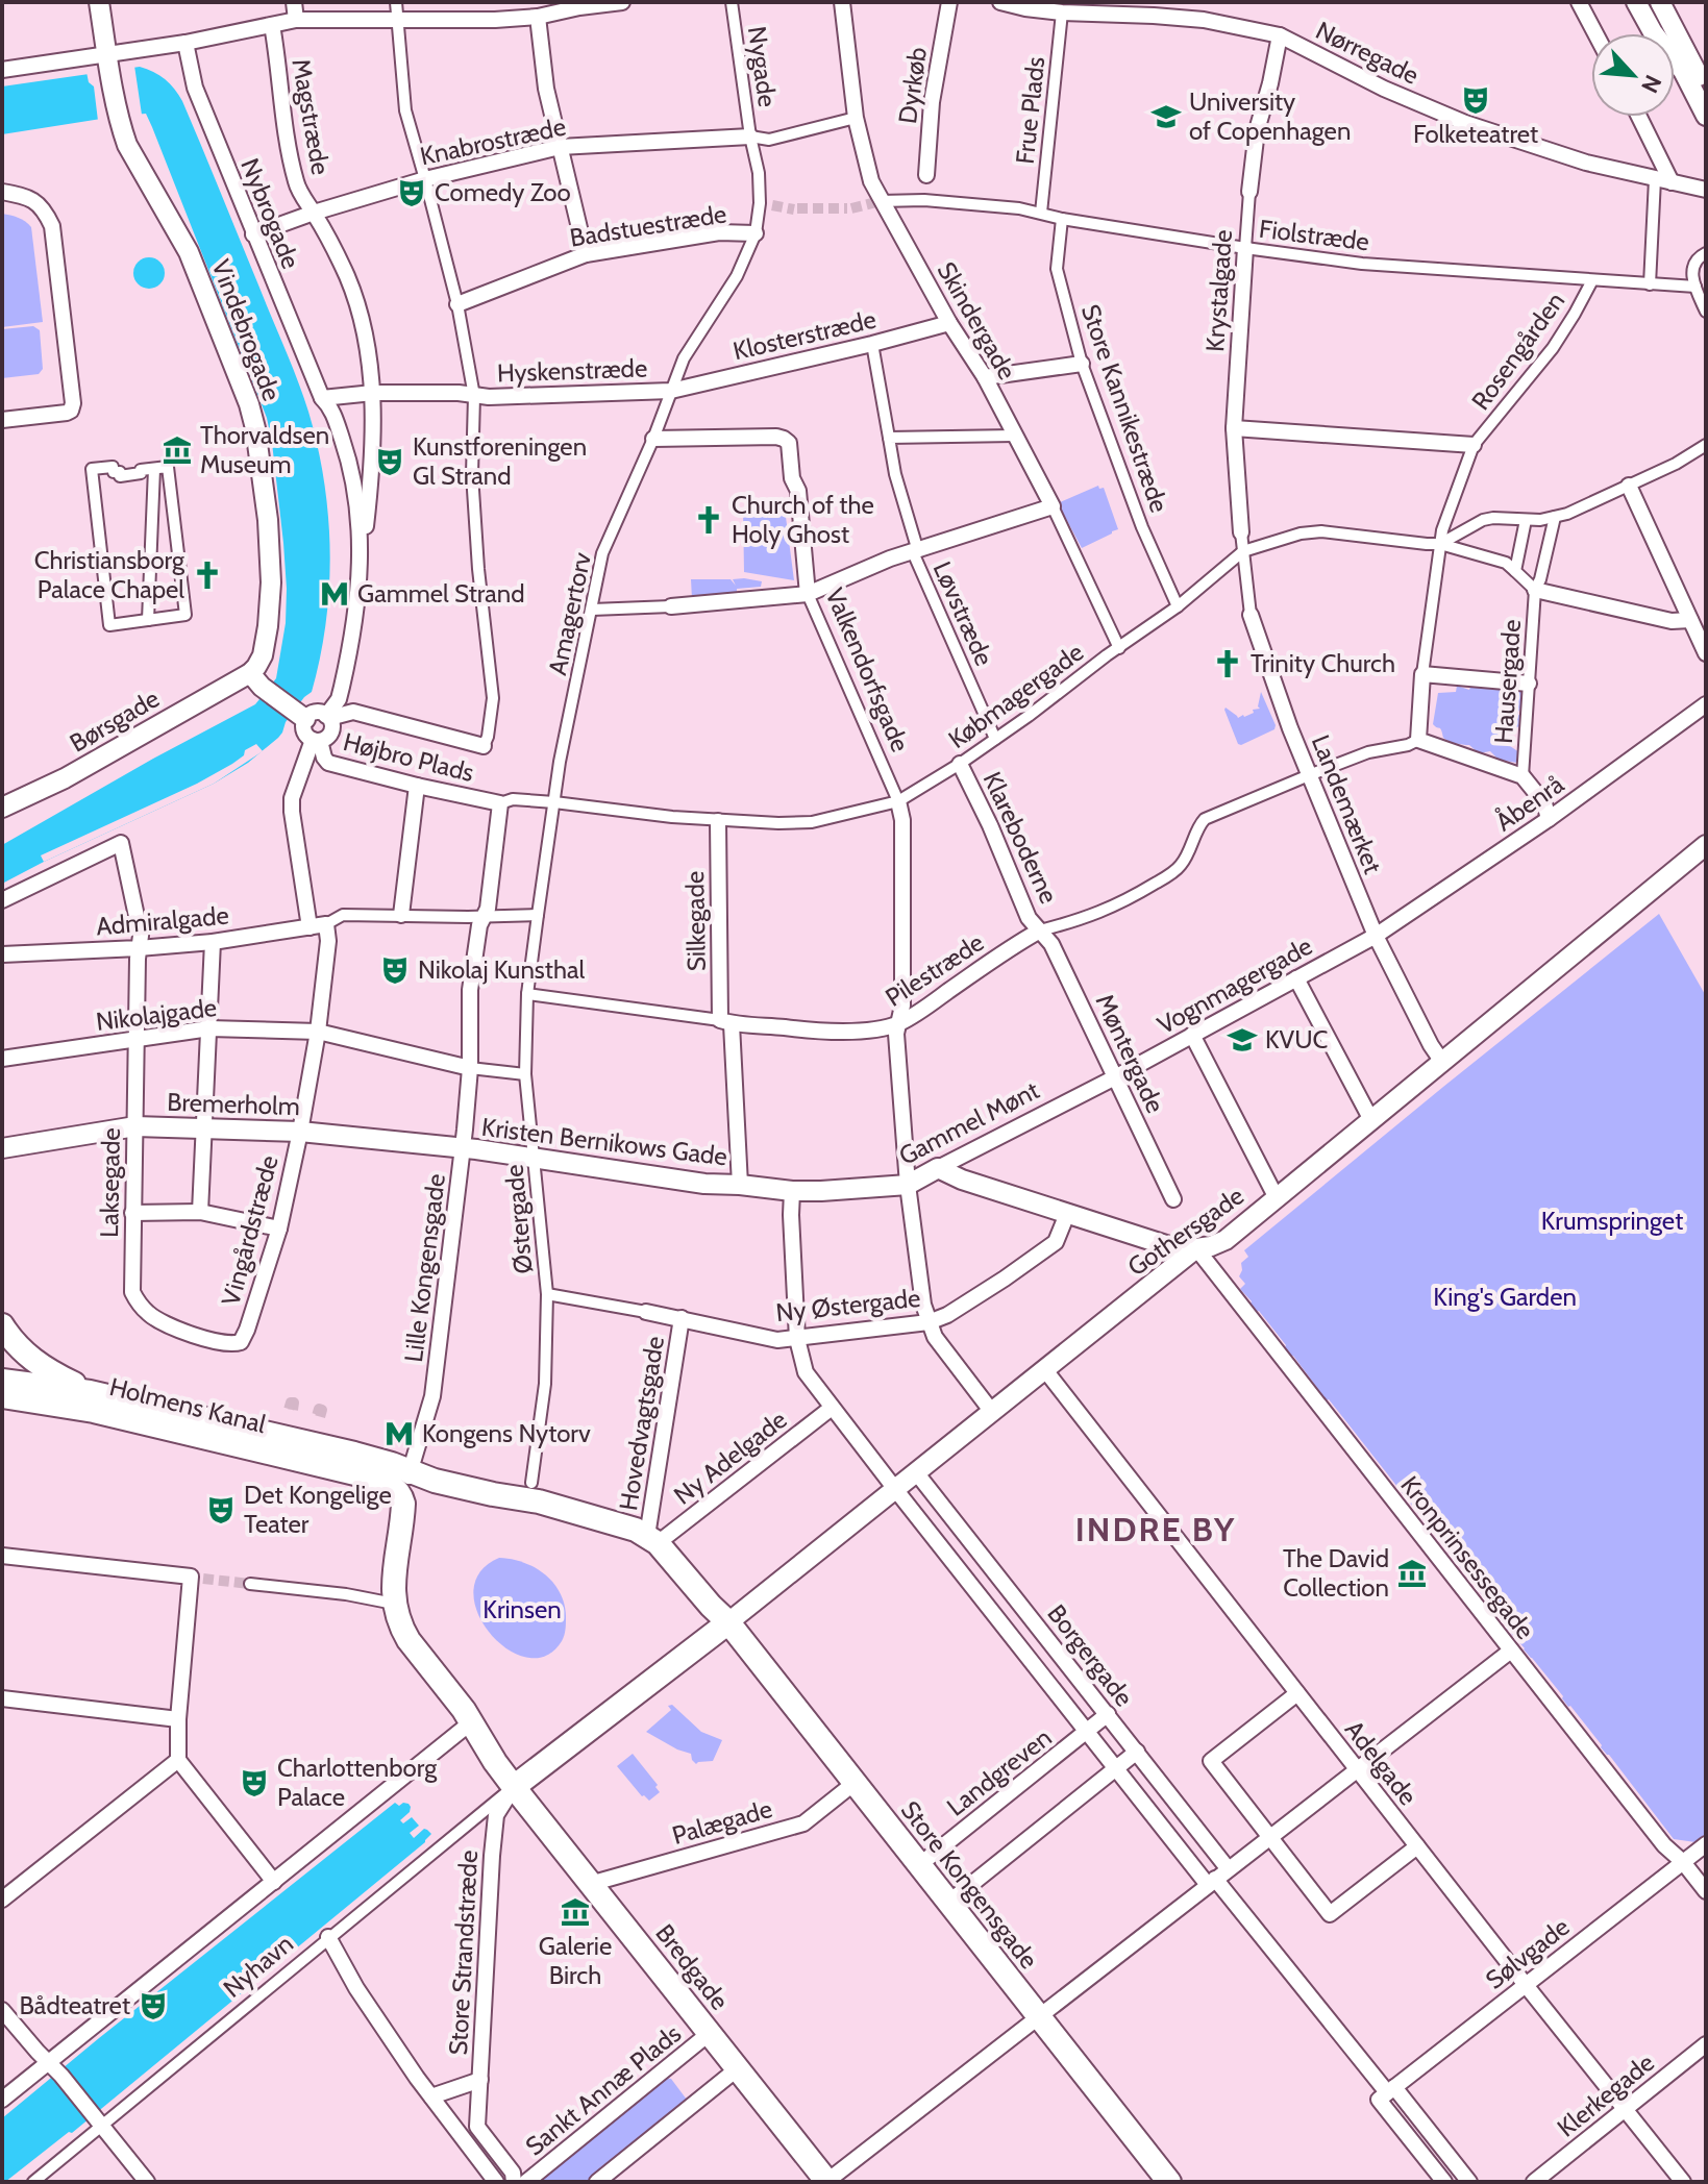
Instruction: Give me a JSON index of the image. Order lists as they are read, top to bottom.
{
  "streets": {
    "main road": ["Holmens Kanal", "Store Kongensgade", "Bredgade"],
    "street": [
      "Nørregade",
      "Nygade",
      "Dyrkøb",
      "Frue Plads",
      "Magstræde",
      "Knabrostræde",
      "Nybrogade",
      "Badstuestræde",
      "Fiolstræde",
      "Krystalgade",
      "Skindergade",
      "Vindebrogade",
      "Klosterstræde",
      "Rosengården",
      "Hyskenstræde",
      "Store Kannikestræde",
      "Amagertorv",
      "Løvstræde",
      "Valkendorfsgade",
      "Hausergade",
      "Købmagergade",
      "Børsgade",
      "Højbro Plads",
      "Åbenrå",
      "Landemærket",
      "Klareboderne",
      "Admiralgade",
      "Silkegade",
      "Pilestræde",
      "Vognmagergade",
      "Nikolajgade",
      "Møntergade",
      "Bremerholm",
      "Gammel Mønt",
      "Kristen Bernikows Gade",
      "Laksegade",
      "Østergade",
      "Vingårdstræde",
      "Gothersgade",
      "Lille Kongensgade",
      "Ny Østergade",
      "Hovedvagtsgade",
      "Ny Adelgade",
      "Kronprinsessegade",
      "Borgergade",
      "Adelgade",
      "Landgreven",
      "Palægade",
      "Store Strandstræde",
      "Sølvgade",
      "Nyhavn",
      "Sankt Annæ Plads",
      "Klerkegade"
    ]
  },
  "crossings": [
    ["Nørregade", "Frue Plads"],
    ["Nørregade", "Krystalgade"],
    ["Nygade", "Knabrostræde"],
    ["Nygade", "Badstuestræde"],
    ["Nygade", "Amagertorv"],
    ["Frue Plads", "Fiolstræde"],
    ["Magstræde", "Knabrostræde"],
    ["Magstræde", "Hyskenstræde"],
    ["Knabrostræde", "Nybrogade"],
    ["Badstuestræde", "Amagertorv"],
    ["Fiolstræde", "Krystalgade"],
    ["Fiolstræde", "Skindergade"],
    ["Fiolstræde", "Rosengården"],
    ["Fiolstræde", "Store Kannikestræde"],
    ["Krystalgade", "Købmagergade"],
    ["Krystalgade", "Landemærket"],
    ["Skindergade", "Klosterstræde"],
    ["Skindergade", "Købmagergade"],
    ["Vindebrogade", "Børsgade"],
    ["Klosterstræde", "Hyskenstræde"],
    ["Klosterstræde", "Amagertorv"],
    ["Klosterstræde", "Løvstræde"],
    ["Rosengården", "Købmagergade"],
    ["Hyskenstræde", "Amagertorv"],
    ["Store Kannikestræde", "Købmagergade"],
    ["Amagertorv", "Valkendorfsgade"],
    ["Amagertorv", "Købmagergade"],
    ["Amagertorv", "Østergade"],
    ["Løvstræde", "Købmagergade"],
    ["Valkendorfsgade", "Købmagergade"],
    ["Købmagergade", "Landemærket"],
    ["Købmagergade", "Klareboderne"],
    ["Købmagergade", "Silkegade"],
    ["Købmagergade", "Østergade"],
    ["Højbro Plads", "Lille Kongensgade"],
    ["Åbenrå", "Landemærket"],
    ["Åbenrå", "Vognmagergade"],
    ["Landemærket", "Pilestræde"],
    ["Landemærket", "Vognmagergade"],
    ["Landemærket", "Gothersgade"],
    ["Klareboderne", "Pilestræde"],
    ["Klareboderne", "Møntergade"],
    ["Admiralgade", "Laksegade"],
    ["Admiralgade", "Vingårdstræde"],
    ["Silkegade", "Pilestræde"],
    ["Silkegade", "Gammel Mønt"],
    ["Silkegade", "Kristen Bernikows Gade"],
    ["Pilestræde", "Møntergade"],
    ["Pilestræde", "Østergade"],
    ["Vognmagergade", "Møntergade"],
    ["Vognmagergade", "Gammel Mønt"],
    ["Nikolajgade", "Laksegade"],
    ["Nikolajgade", "Vingårdstræde"],
    ["Nikolajgade", "Lille Kongensgade"],
    ["Møntergade", "Gammel Mønt"],
    ["Bremerholm", "Kristen Bernikows Gade"],
    ["Bremerholm", "Laksegade"],
    ["Bremerholm", "Vingårdstræde"],
    ["Bremerholm", "Lille Kongensgade"],
    ["Gammel Mønt", "Kristen Bernikows Gade"],
    ["Gammel Mønt", "Borgergade"],
    ["Kristen Bernikows Gade", "Østergade"],
    ["Kristen Bernikows Gade", "Lille Kongensgade"],
    ["Laksegade", "Vingårdstræde"],
    ["Østergade", "Ny Østergade"],
    ["Gothersgade", "Kronprinsessegade"],
    ["Gothersgade", "Borgergade"],
    ["Gothersgade", "Adelgade"],
    ["Gothersgade", "Store Kongensgade"],
    ["Ny Østergade", "Hovedvagtsgade"],
    ["Ny Østergade", "Borgergade"],
    ["Hovedvagtsgade", "Ny Adelgade"],
    ["Ny Adelgade", "Borgergade"],
    ["Kronprinsessegade", "Sølvgade"],
    ["Borgergade", "Landgreven"],
    ["Borgergade", "Sølvgade"],
    ["Adelgade", "Sølvgade"],
    ["Adelgade", "Klerkegade"],
    ["Landgreven", "Store Kongensgade"],
    ["Palægade", "Store Kongensgade"],
    ["Palægade", "Bredgade"],
    ["Store Strandstræde", "Nyhavn"],
    ["Store Strandstræde", "Bredgade"],
    ["Nyhavn", "Bredgade"],
    ["Bredgade", "Sankt Annæ Plads"]
  ],
  "districts": ["INDRE BY"],
  "parks": ["Krumspringet", "King's Garden", "Krinsen"],
  "places": {
    "theatre": [
      "Folketeatret",
      "Comedy Zoo",
      "Kunstforeningen Gl Strand",
      "Nikolaj Kunsthal",
      "Det Kongelige Teater",
      "Charlottenborg Palace",
      "Bådteatret"
    ],
    "school or university": ["University of Copenhagen", "KVUC"],
    "museum": ["Thorvaldsen Museum", "The David Collection", "Galerie Birch"],
    "church": ["Church of the Holy Ghost", "Christiansborg Palace Chapel", "Trinity Church"],
    "metro station": ["Gammel Strand", "Kongens Nytorv"]
  },
  "north": "bottom right"
}
